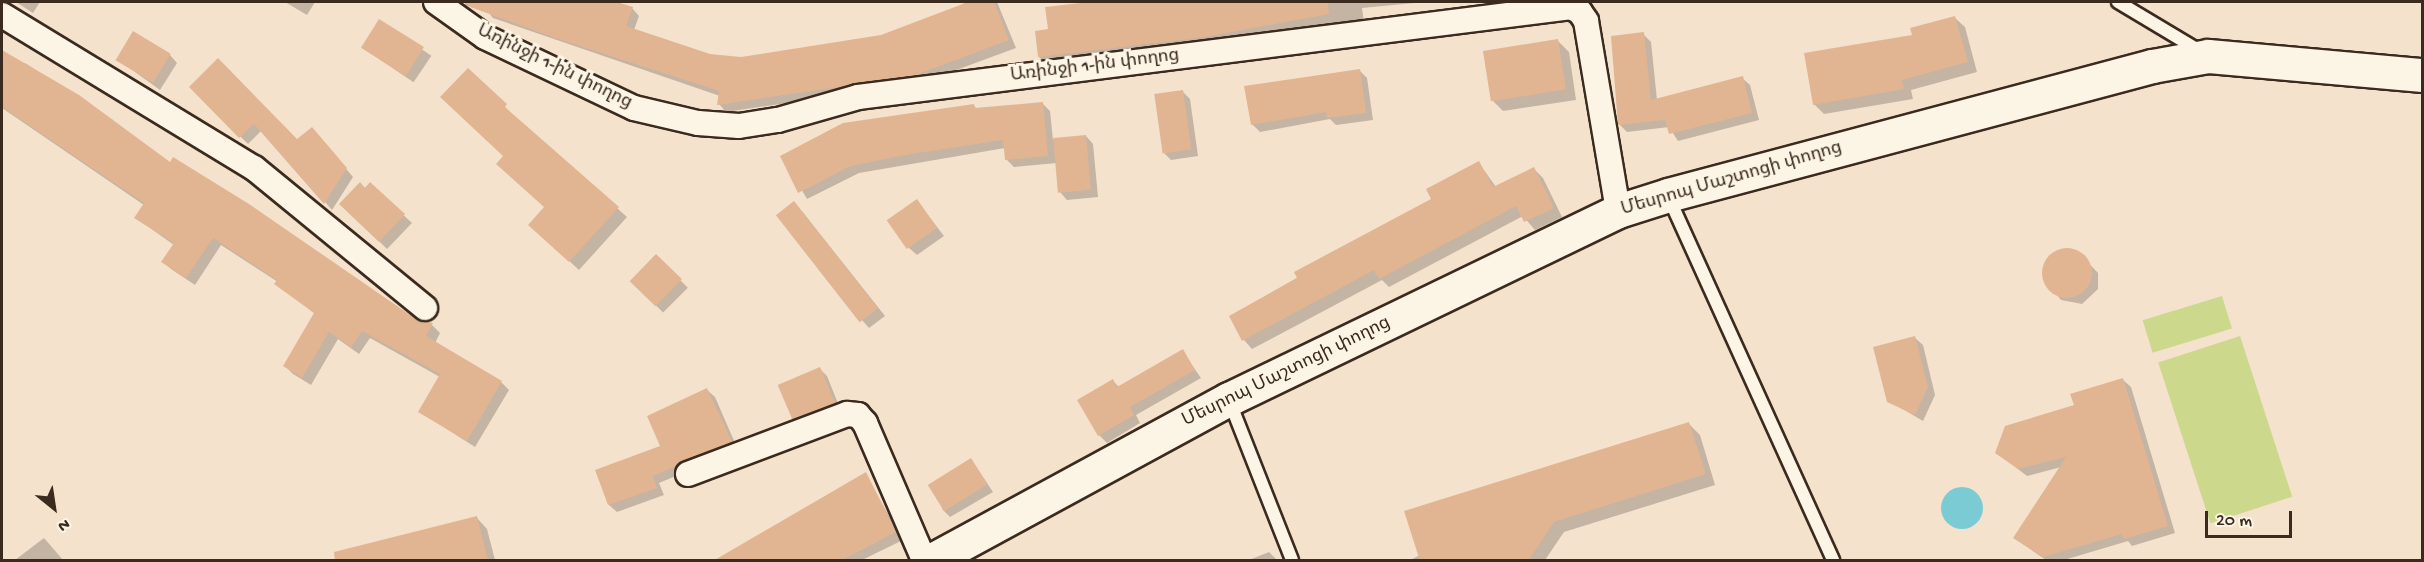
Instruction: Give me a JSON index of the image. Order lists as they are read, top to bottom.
{
  "streets": {
    "street": ["Առինջի 1-ին փողոց", "Մեսրոպ Մաշտոցի փողոց"]
  },
  "crossings": [
    ["Առինջի 1-ին փողոց", "Մեսրոպ Մաշտոցի փողոց"]
  ],
  "scale_bar": "20 m",
  "north": "bottom right"
}
